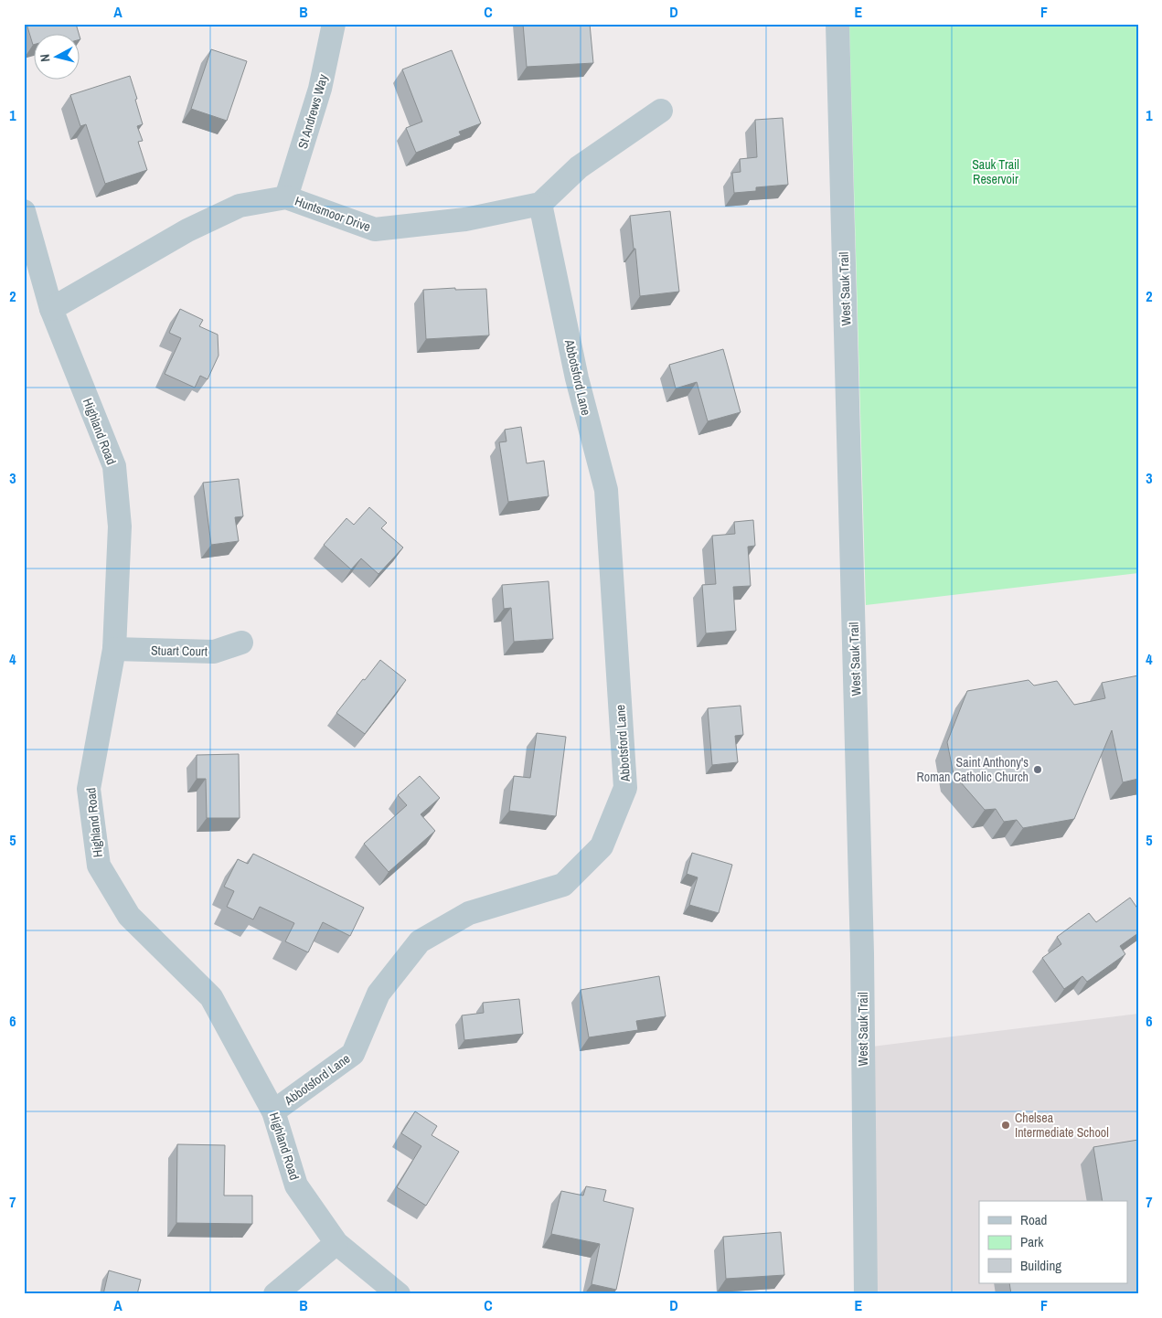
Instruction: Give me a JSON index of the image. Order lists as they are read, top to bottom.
{
  "streets": {
    "street": [
      "St Andrews Way",
      "Huntsmoor Drive",
      "West Sauk Trail",
      "Abbotsford Lane",
      "Highland Road",
      "Stuart Court"
    ]
  },
  "crossings": [
    ["St Andrews Way", "Huntsmoor Drive"],
    ["Huntsmoor Drive", "Abbotsford Lane"],
    ["Huntsmoor Drive", "Highland Road"],
    ["Abbotsford Lane", "Highland Road"],
    ["Highland Road", "Stuart Court"]
  ],
  "parks": ["Sauk Trail Reservoir"],
  "places": ["Saint Anthony's Roman Catholic Church", "Chelsea Intermediate School"],
  "legend": ["Road", "Park", "Building"],
  "north": "left",
  "grid": {
    "columns": [
      "A",
      "B",
      "C",
      "D",
      "E",
      "F"
    ],
    "rows": [
      "1",
      "2",
      "3",
      "4",
      "5",
      "6",
      "7"
    ]
  }
}
